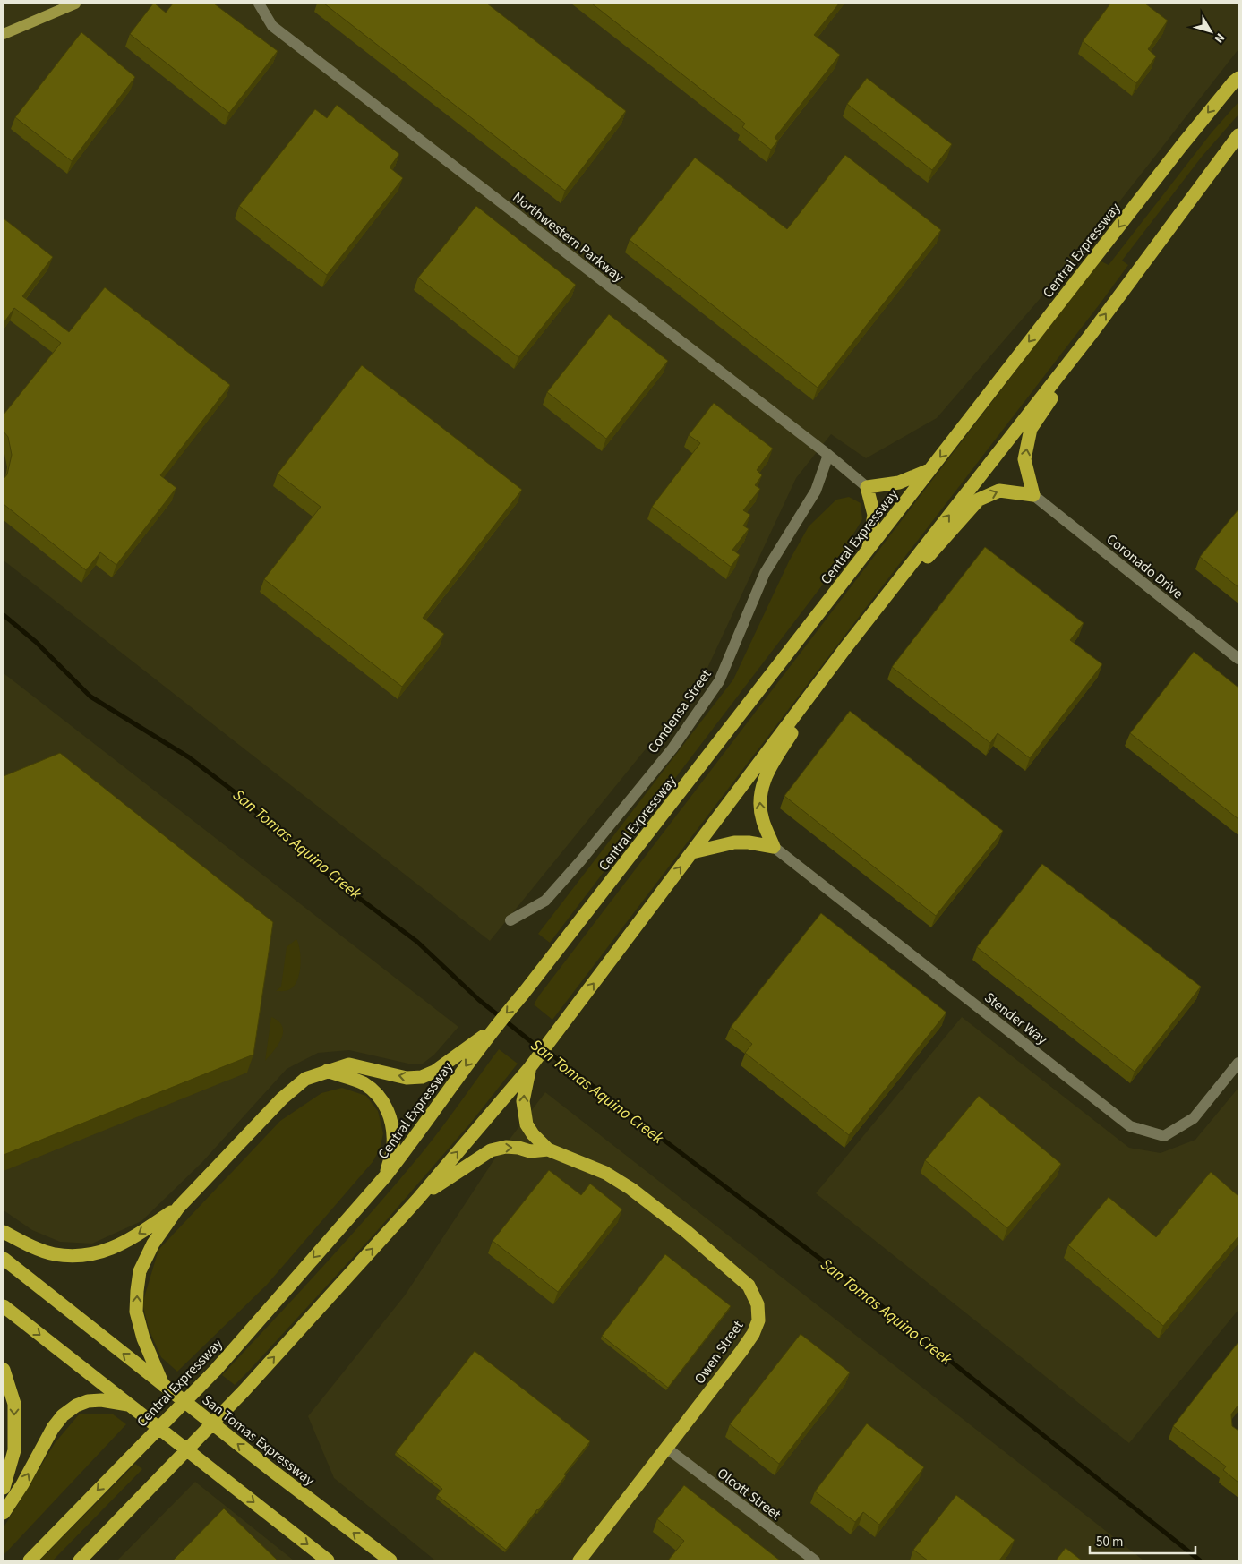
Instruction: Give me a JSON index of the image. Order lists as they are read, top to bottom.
{
  "streets": {
    "highway": ["Central Expressway", "Owen Street", "San Tomas Expressway"],
    "street": [
      "Northwestern Parkway",
      "Coronado Drive",
      "Condensa Street",
      "Stender Way",
      "Olcott Street"
    ]
  },
  "crossings": [
    ["Northwestern Parkway", "Condensa Street"],
    ["Owen Street", "Olcott Street"]
  ],
  "water": ["San Tomas Aquino Creek"],
  "scale_bar": "50 m",
  "north": "bottom right"
}
